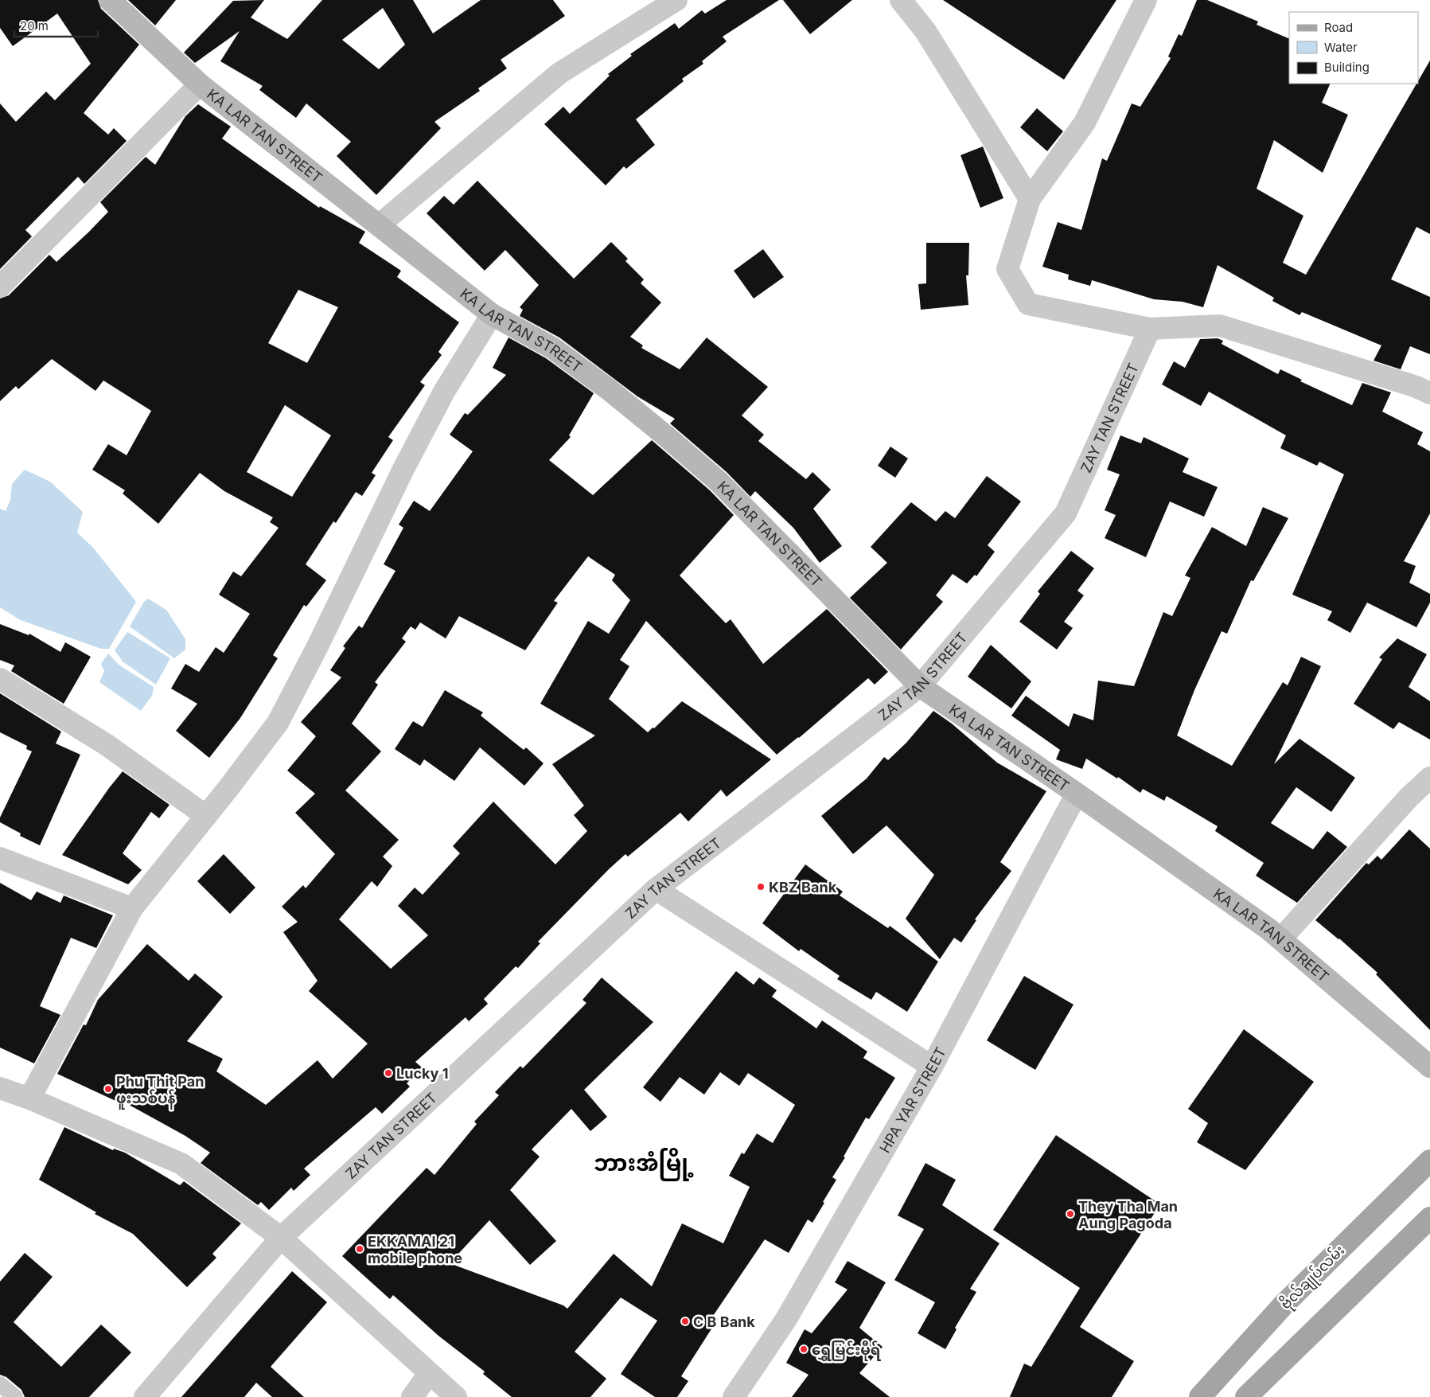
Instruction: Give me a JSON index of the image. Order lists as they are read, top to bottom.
{
  "streets": {
    "main road": ["ဗိုလ်ချုပ်လမ်း"],
    "street": ["KA LAR TAN STREET", "ZAY TAN STREET", "HPA YAR STREET"]
  },
  "crossings": [
    ["KA LAR TAN STREET", "ZAY TAN STREET"],
    ["KA LAR TAN STREET", "HPA YAR STREET"]
  ],
  "districts": ["ဘားအံမြို့"],
  "places": [
    "KBZ Bank",
    "Lucky 1",
    "Phu Thit Pan ဖူးသစ်ပန်",
    "They Tha Man Aung Pagoda",
    "EKKAMAI 21 mobile phone",
    "C B Bank",
    "ရွှေမြင်းမိုရ်"
  ],
  "legend": ["Road", "Water", "Building"],
  "scale_bar": "20 m"
}
